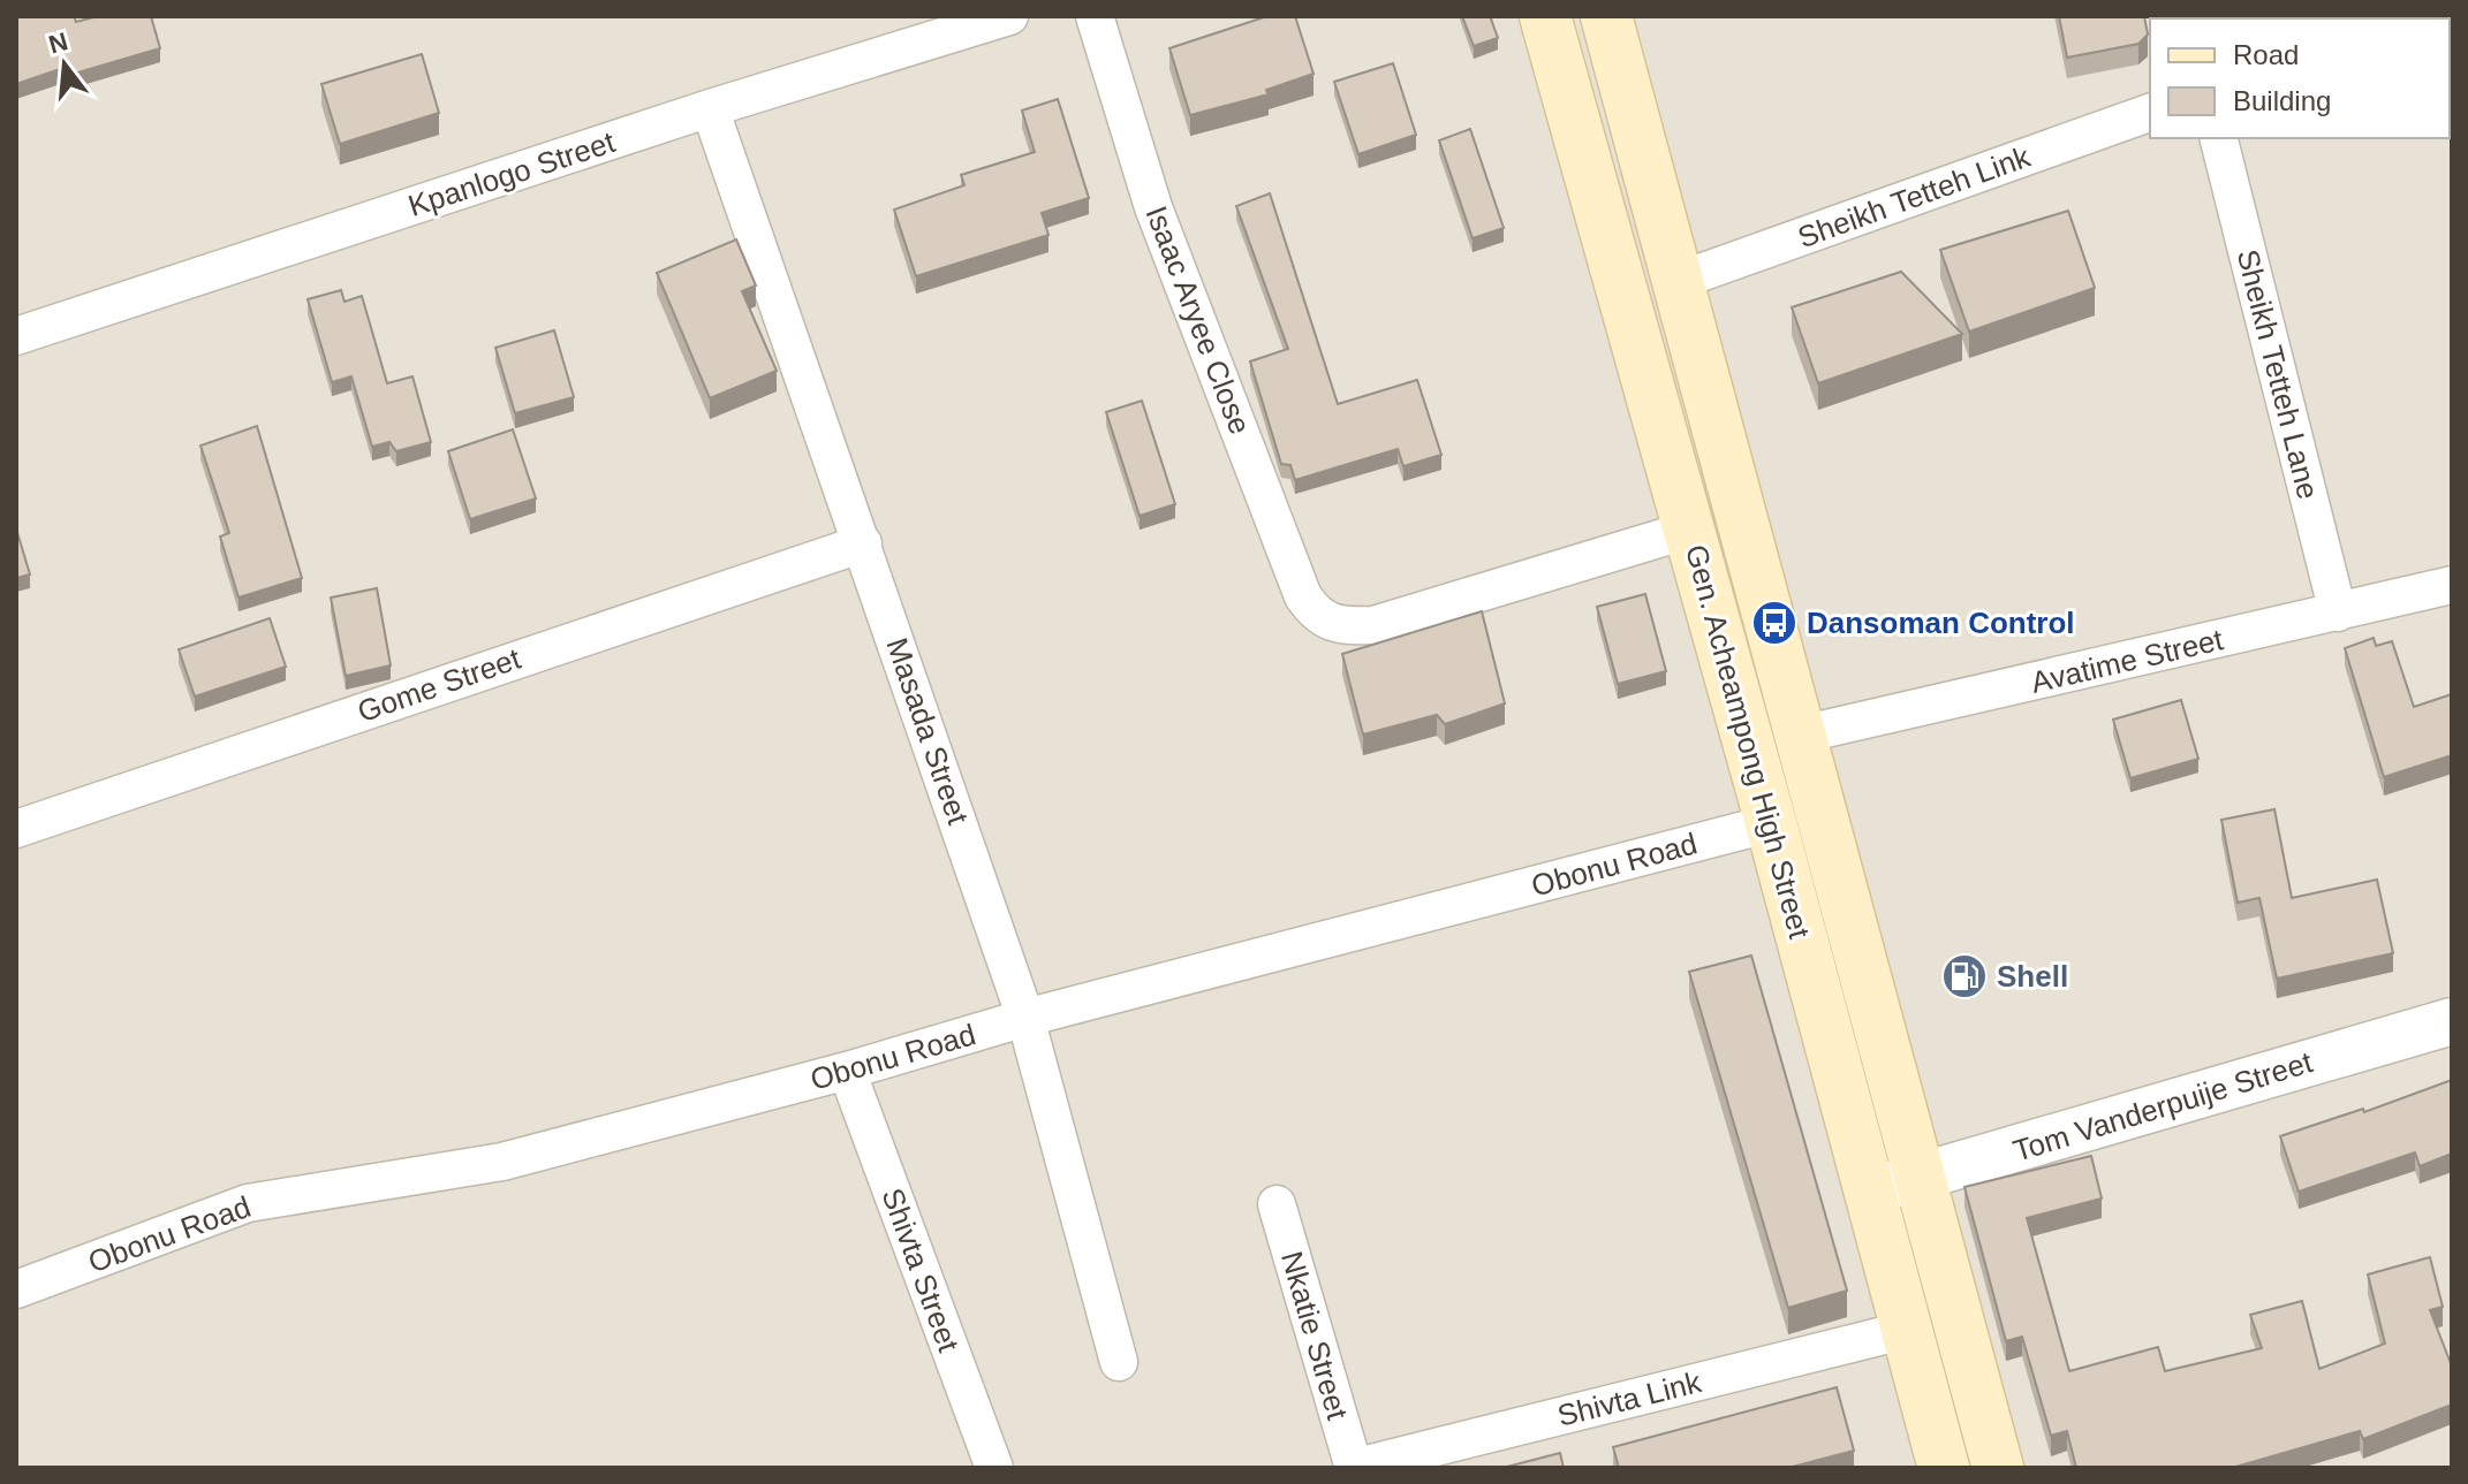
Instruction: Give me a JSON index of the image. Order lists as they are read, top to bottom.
{
  "streets": {
    "main road": ["Gen. Acheampong High Street"],
    "street": [
      "Kpanlogo Street",
      "Sheikh Tetteh Link",
      "Isaac Aryee Close",
      "Sheikh Tetteh Lane",
      "Avatime Street",
      "Gome Street",
      "Masada Street",
      "Obonu Road",
      "Tom Vanderpuije Street",
      "Shivta Street",
      "Nkatie Street",
      "Shivta Link"
    ]
  },
  "crossings": [
    ["Kpanlogo Street", "Masada Street"],
    ["Sheikh Tetteh Link", "Gen. Acheampong High Street"],
    ["Isaac Aryee Close", "Gen. Acheampong High Street"],
    ["Sheikh Tetteh Lane", "Avatime Street"],
    ["Avatime Street", "Gen. Acheampong High Street"],
    ["Gome Street", "Masada Street"],
    ["Masada Street", "Obonu Road"],
    ["Gen. Acheampong High Street", "Obonu Road"],
    ["Gen. Acheampong High Street", "Tom Vanderpuije Street"],
    ["Gen. Acheampong High Street", "Shivta Link"],
    ["Obonu Road", "Shivta Street"],
    ["Nkatie Street", "Shivta Link"]
  ],
  "places": {
    "bus stop": ["Dansoman Control"],
    "fuel station": ["Shell"]
  },
  "legend": ["Road", "Building"],
  "north": "top"
}
